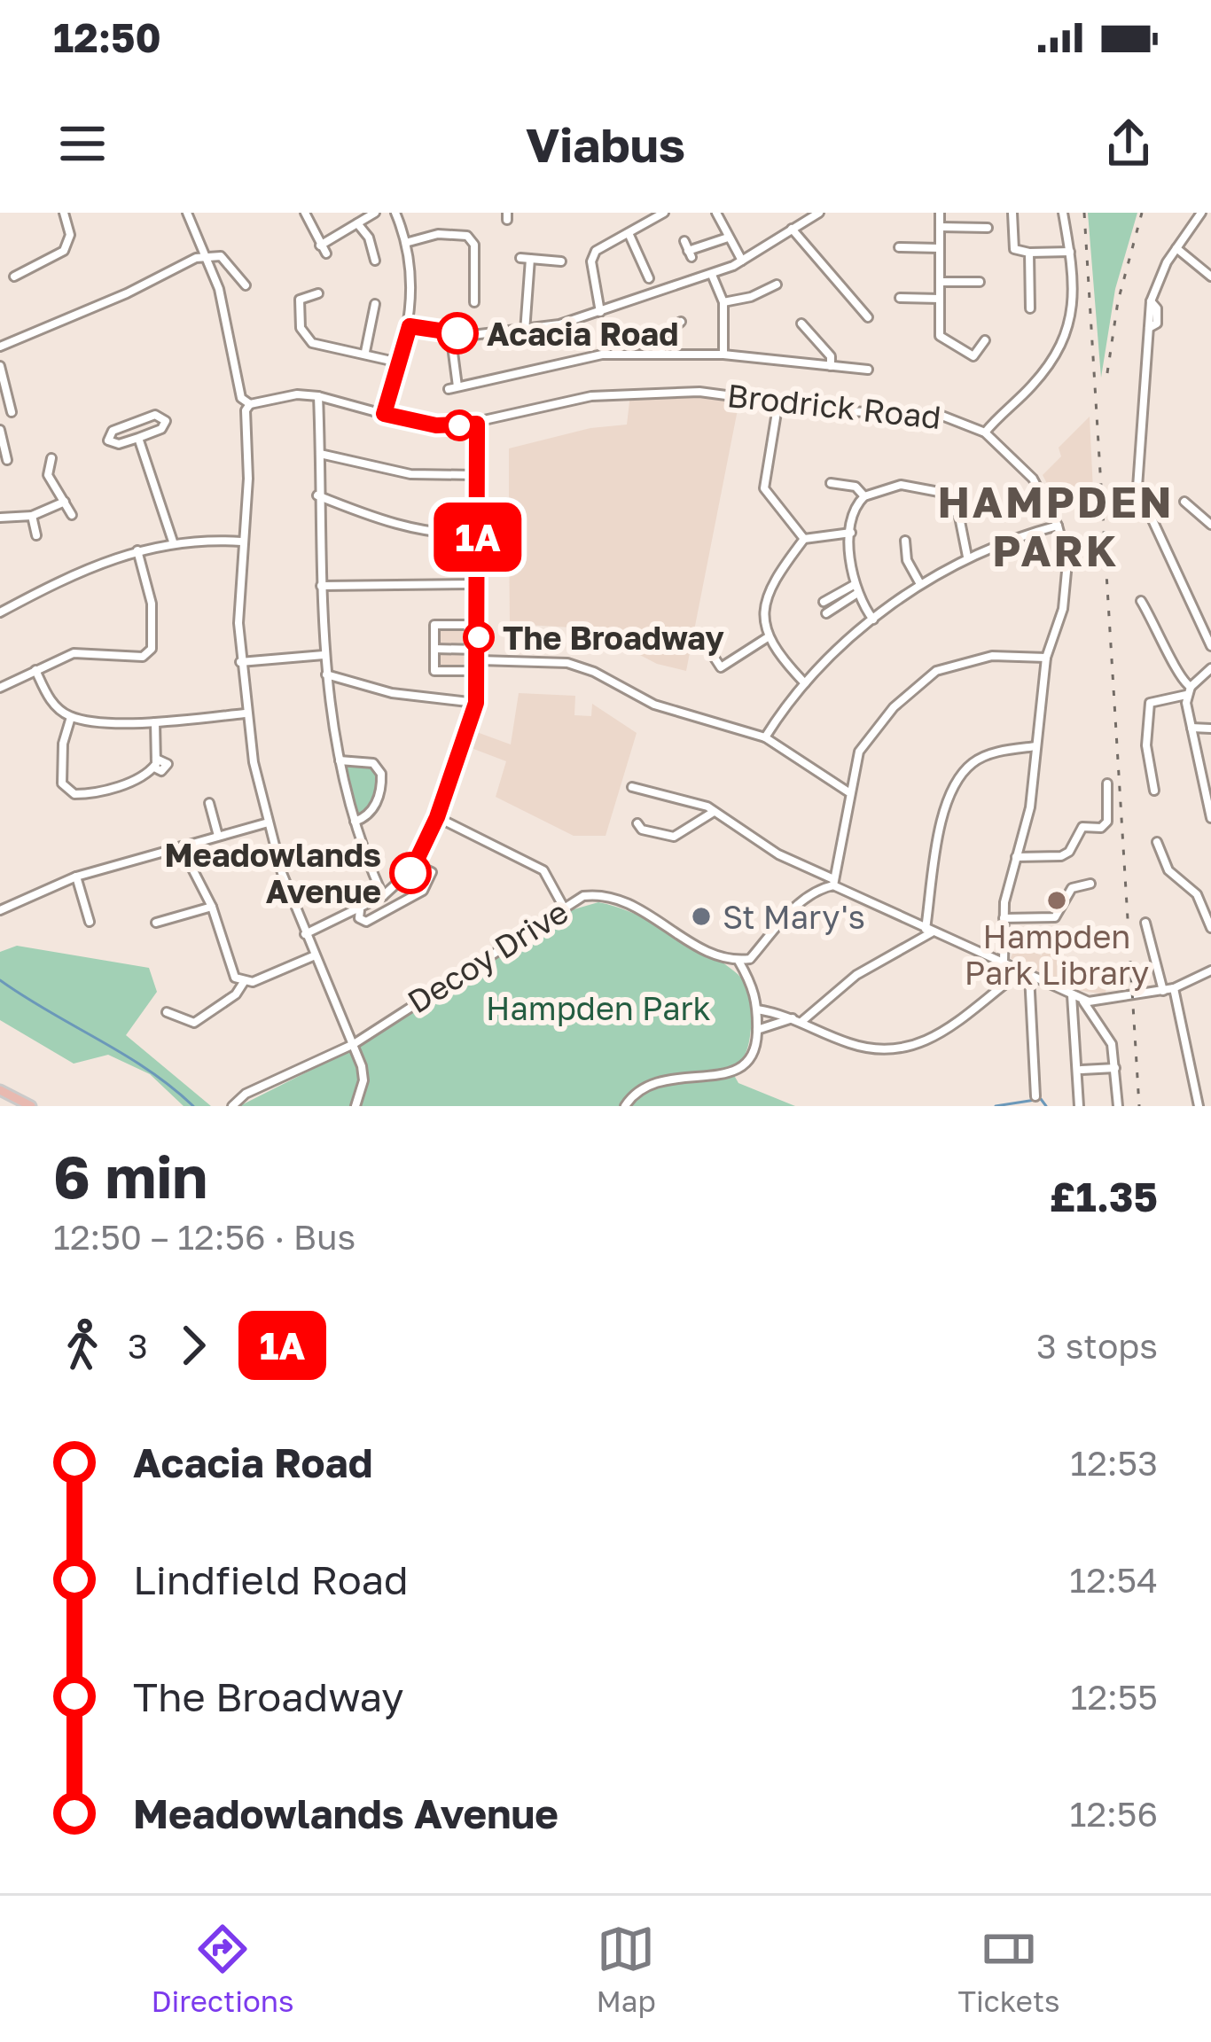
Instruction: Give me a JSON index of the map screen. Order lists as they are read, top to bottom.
{
  "streets": {
    "street": ["Brodrick Road", "Decoy Drive"]
  },
  "districts": ["HAMPDEN PARK"],
  "parks": ["Hampden Park"],
  "places": [
    "Acacia Road",
    "The Broadway",
    "Meadowlands Avenue",
    "Hampden Park Library",
    "St Mary's"
  ],
  "lines": ["bus line 1A"],
  "page": {
    "status": "12:50",
    "header": "Viabus",
    "on_map": "1A",
    "heading": ["6 min", "12:50 – 12:56 · Bus", "£1.35"],
    "legs": ["3", "1A", "3 stops"],
    "list": [
      {
        "name": "Acacia Road",
        "value": "12:53"
      },
      {
        "name": "Lindfield Road",
        "value": "12:54"
      },
      {
        "name": "The Broadway",
        "value": "12:55"
      },
      {
        "name": "Meadowlands Avenue",
        "value": "12:56"
      }
    ],
    "tabs": ["Directions", "Map", "Tickets"]
  }
}
